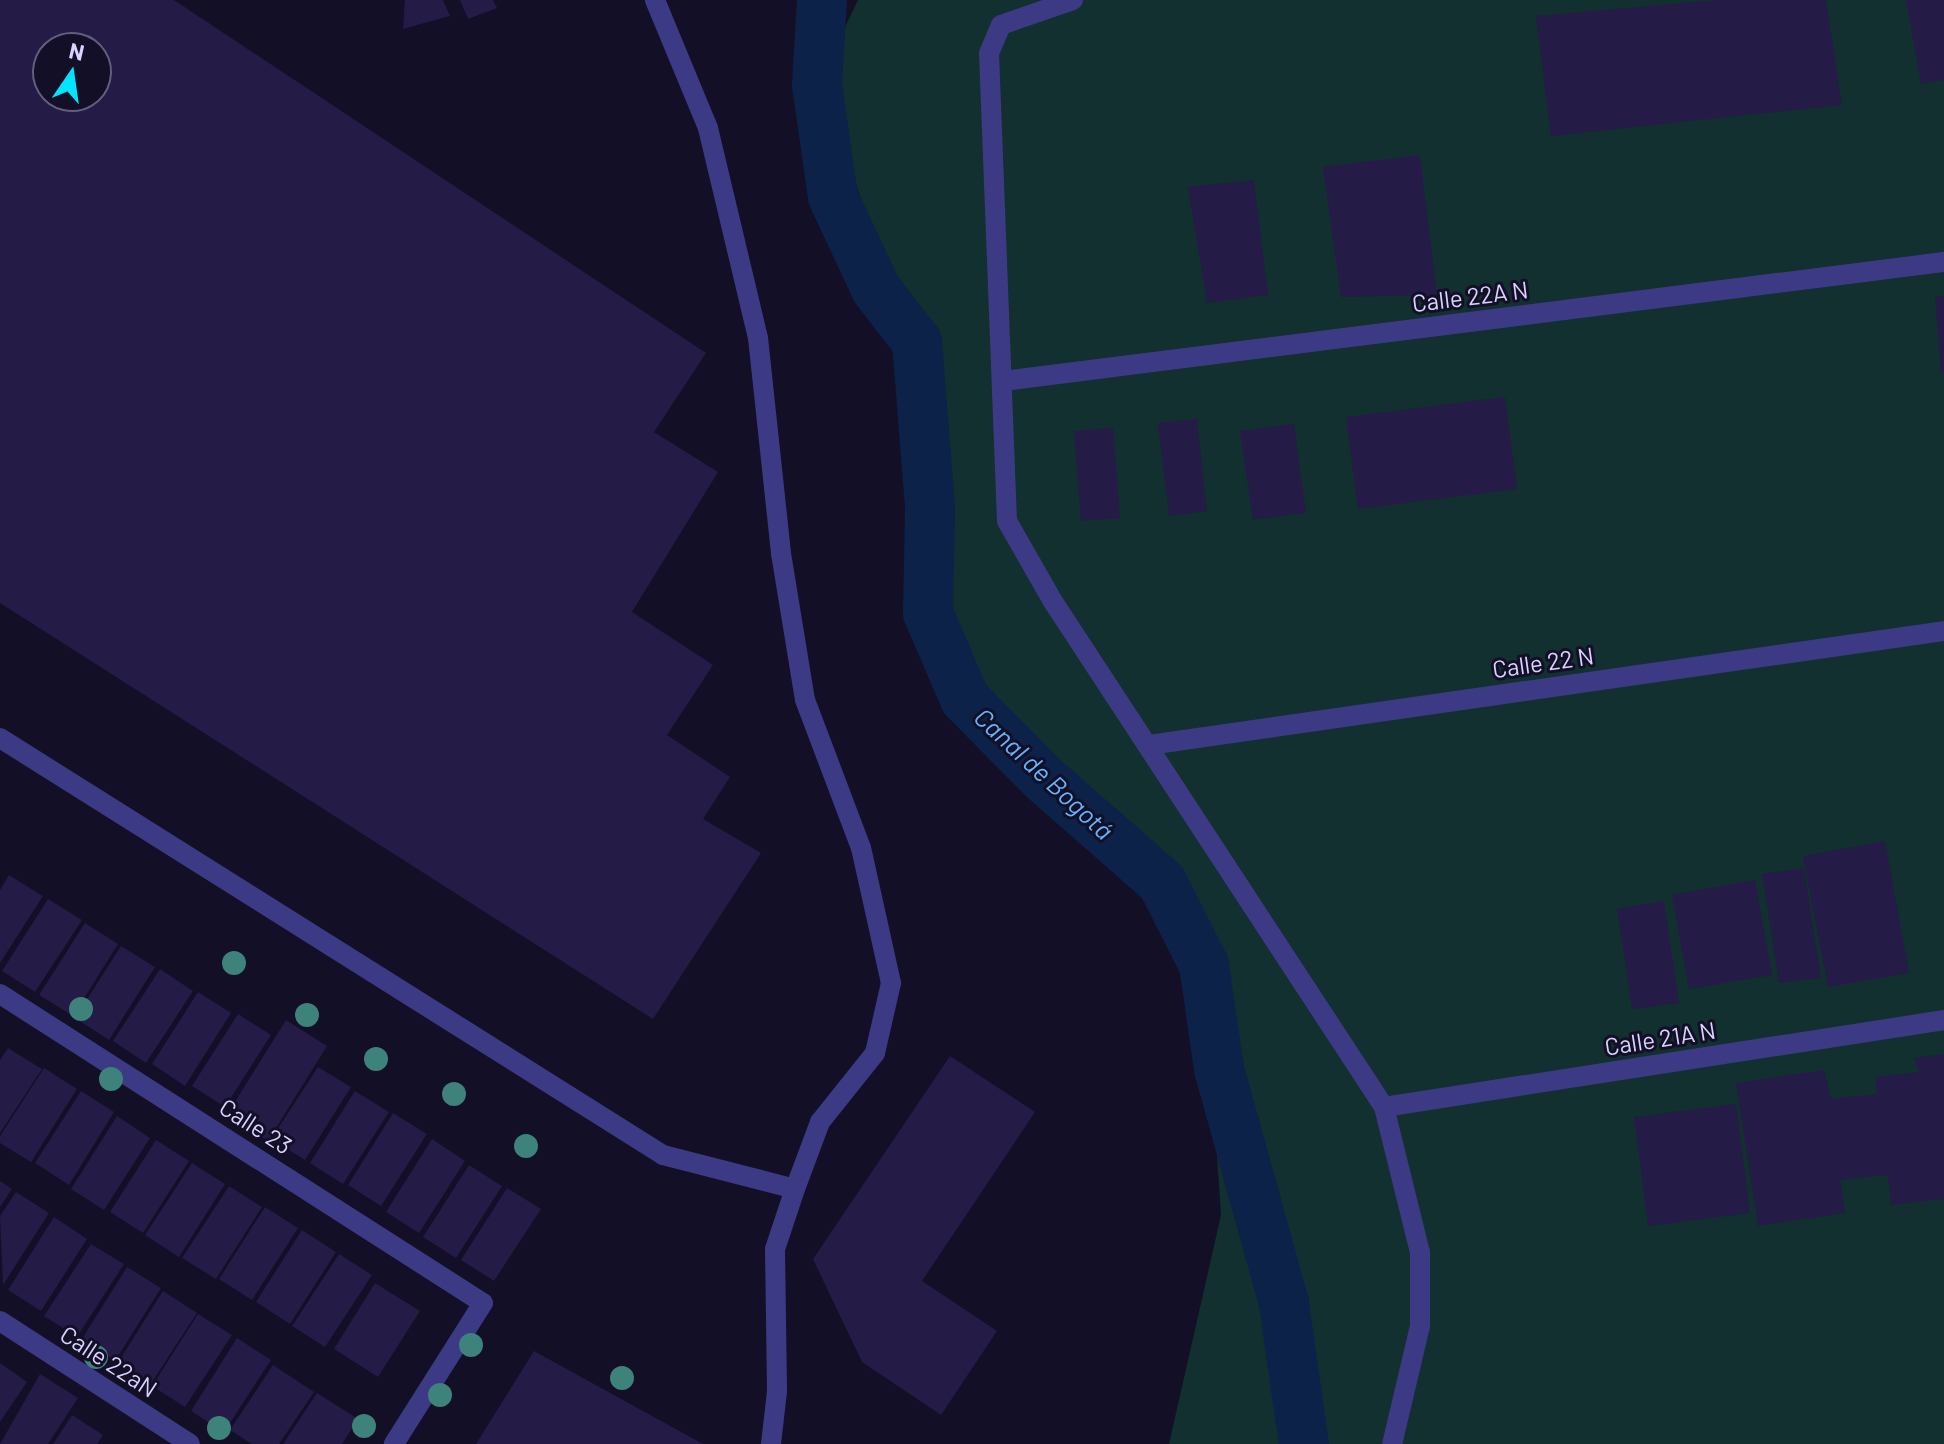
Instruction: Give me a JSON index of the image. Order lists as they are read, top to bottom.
{
  "streets": {
    "street": [
      "Calle 22A N",
      "Calle 22 N",
      "Calle 21A N",
      "Calle 23",
      "Calle 22aN"
    ]
  },
  "water": ["Canal de Bogotá"],
  "north": "top"
}
